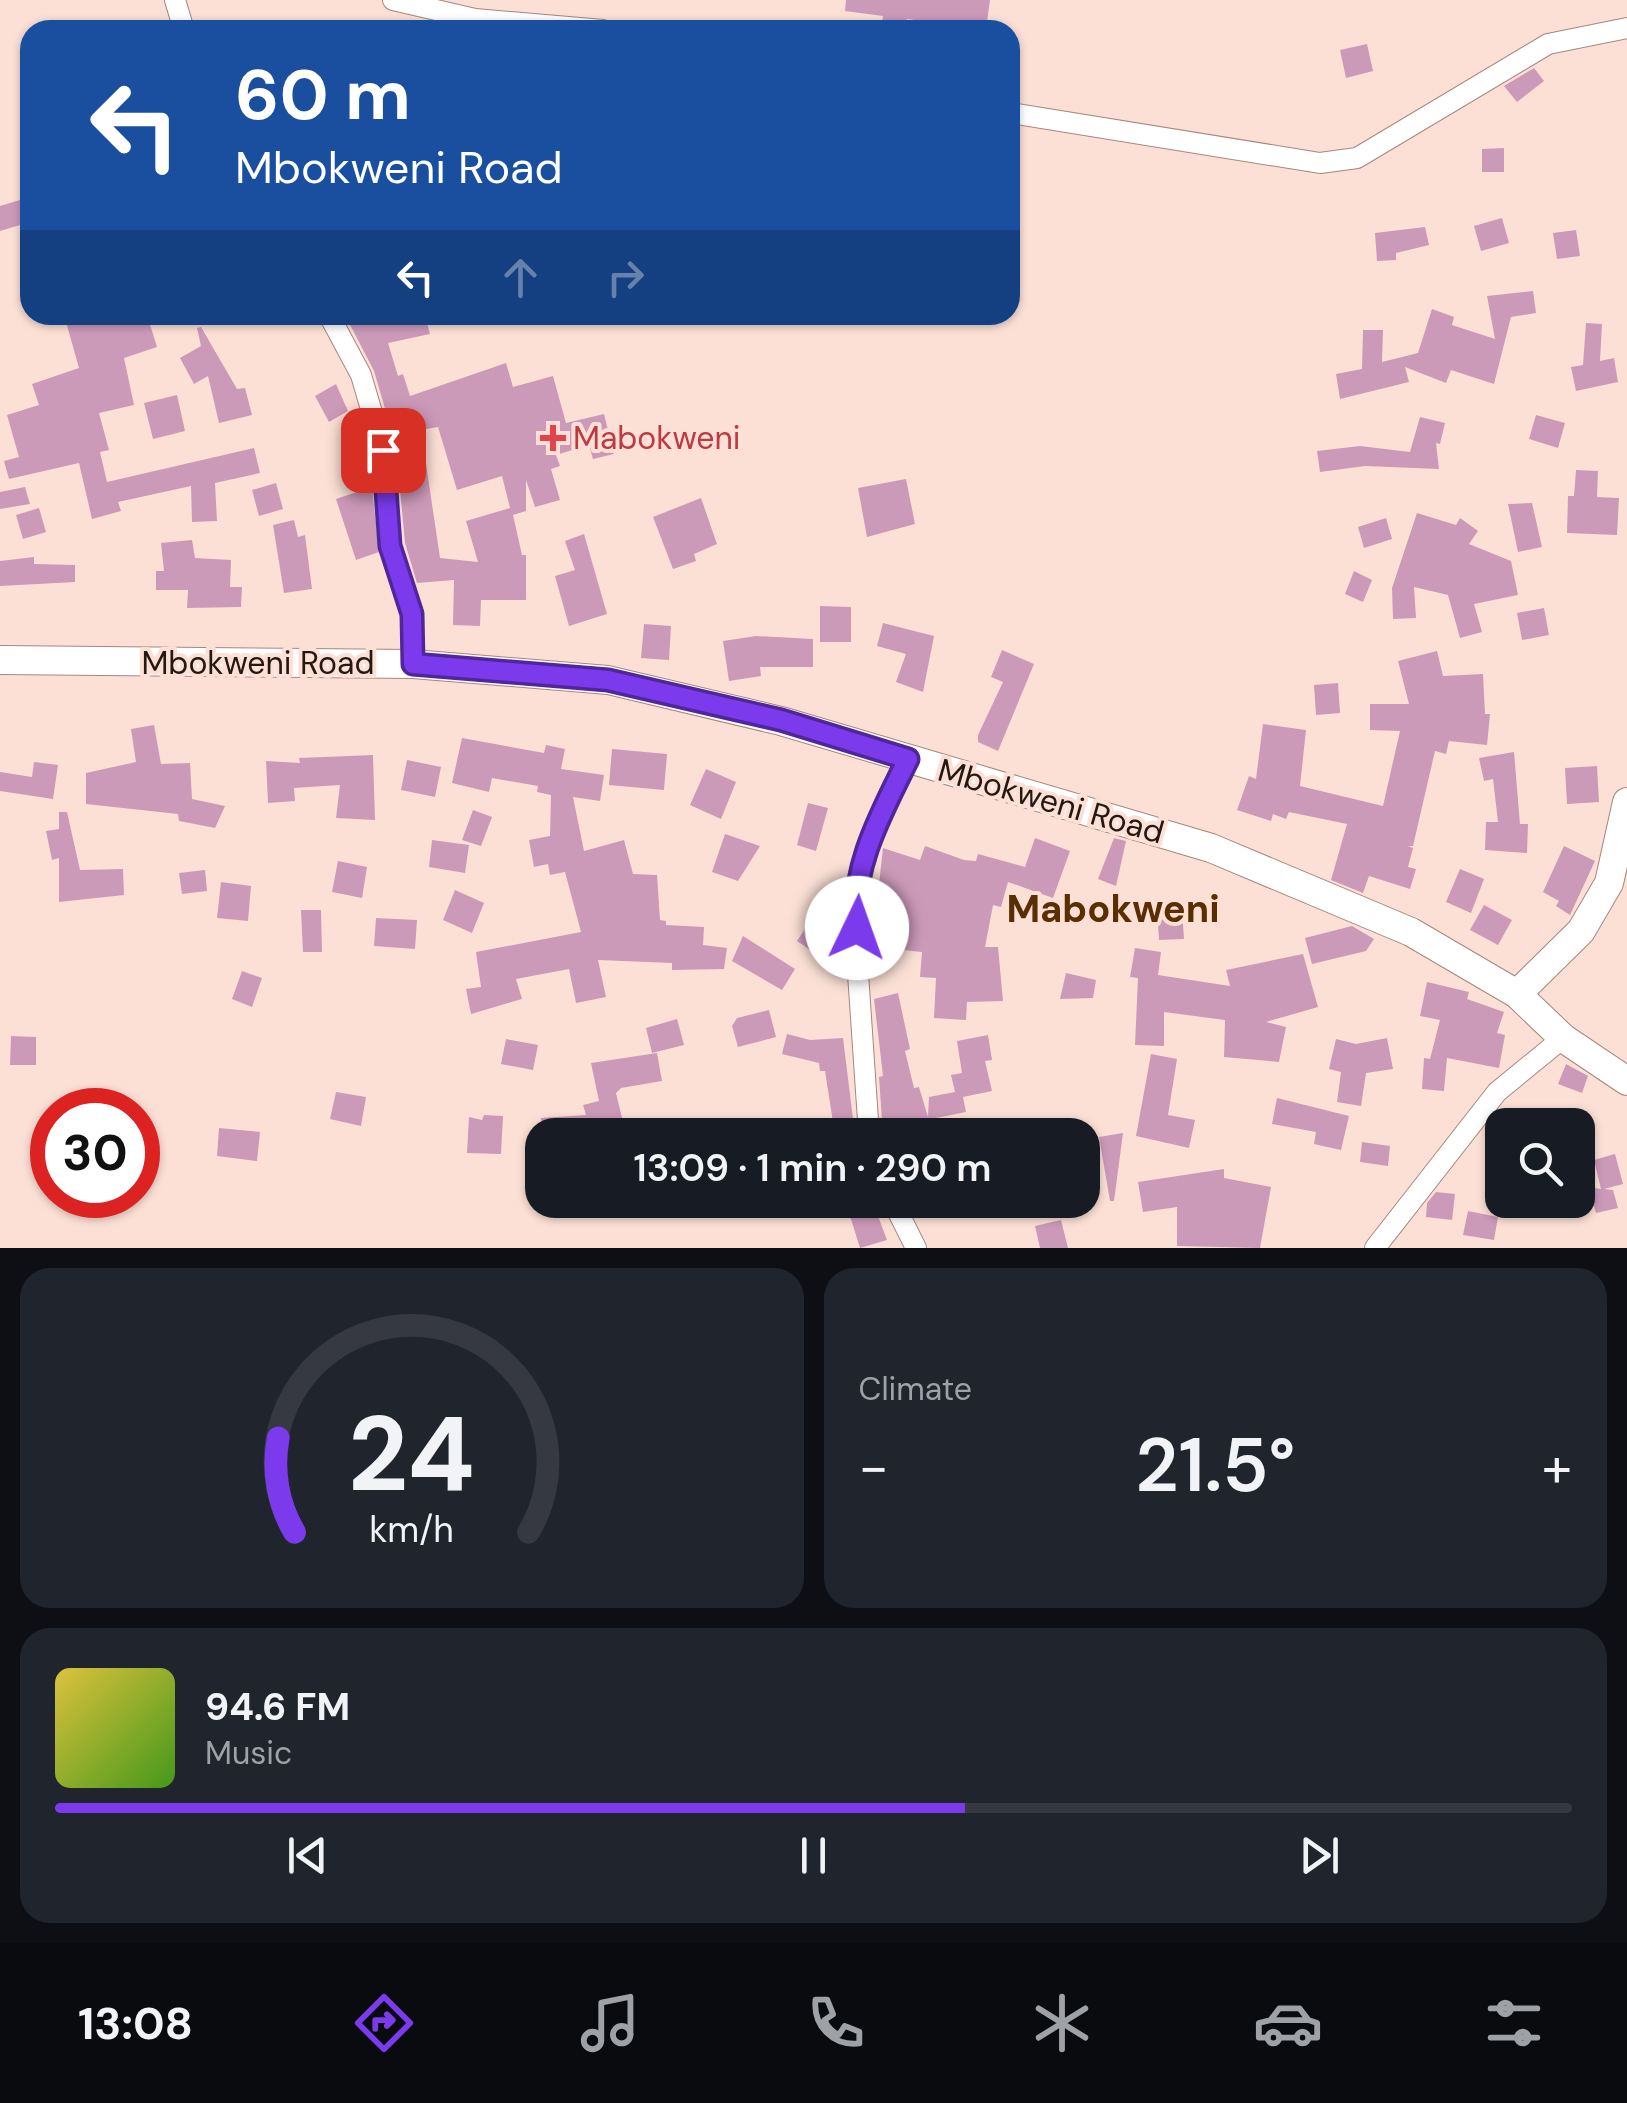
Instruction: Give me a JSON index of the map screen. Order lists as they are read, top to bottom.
{
  "streets": {
    "street": ["Mbokweni Road"]
  },
  "districts": ["Mabokweni"],
  "places": {
    "health": ["Mabokweni"]
  },
  "page": {
    "turn": ["60 m", "Mbokweni Road"],
    "limit": "30",
    "trip": "13:09 · 1 min · 290 m",
    "tile": "Climate",
    "heat": ["−", "21.5°", "+"],
    "song": ["94.6 FM", "Music"],
    "tabs": "13:08",
    "gauge": ["24", "km/h"]
  }
}
